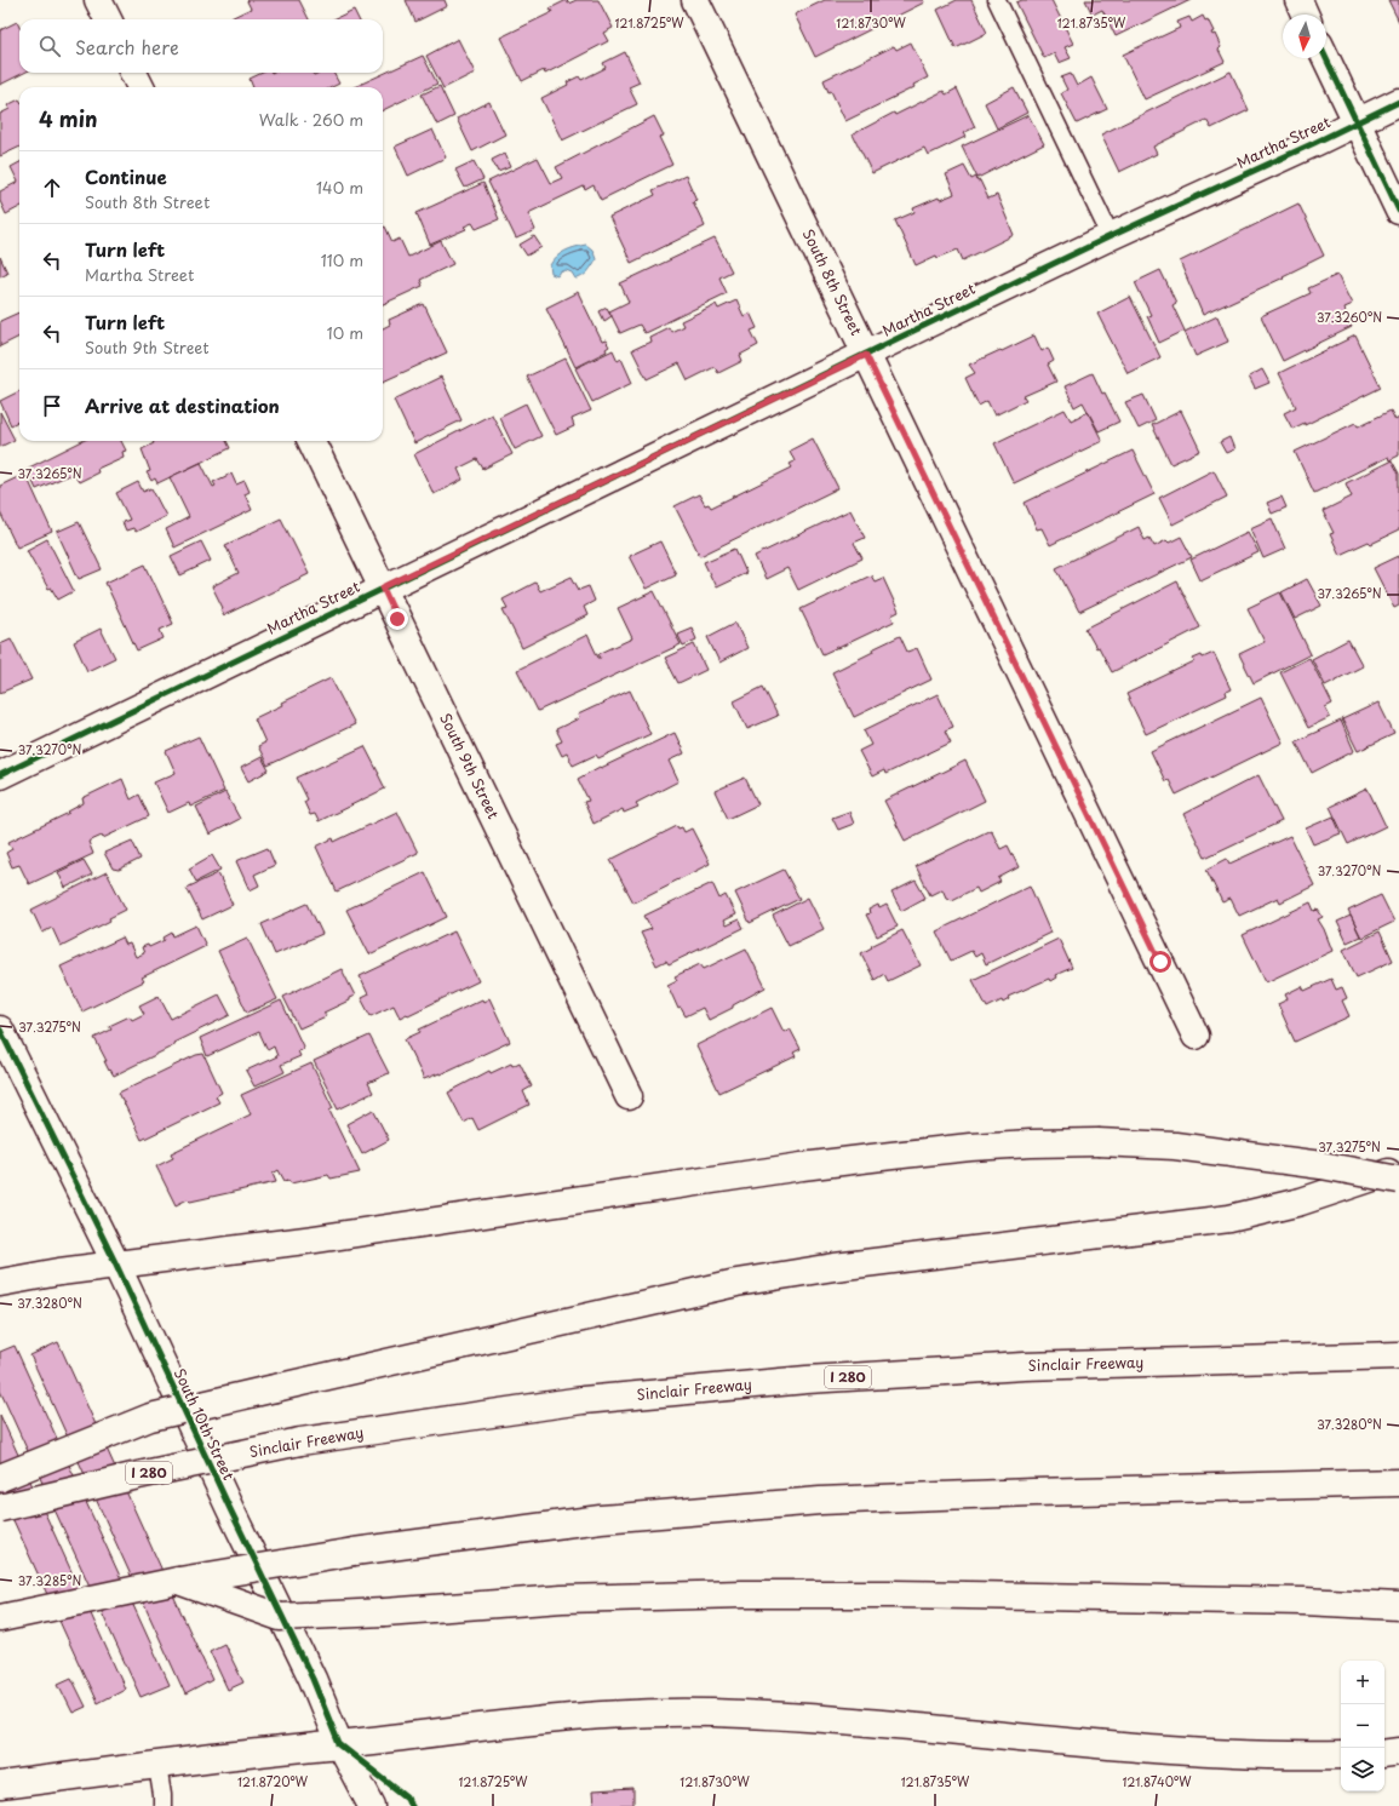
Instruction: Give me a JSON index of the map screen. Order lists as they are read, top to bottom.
{
  "streets": {
    "main road": [
      "Martha Street",
      "South 8th Street",
      "South 9th Street",
      "Sinclair Freeway",
      "I 280",
      "South 10th Street"
    ]
  },
  "crossings": [
    ["Martha Street", "South 8th Street"],
    ["Martha Street", "South 9th Street"]
  ],
  "north": "bottom",
  "page": {
    "search": "Search here",
    "heading": ["4 min", "Walk · 260 m"],
    "list": [
      ["Continue", "South 8th Street", "140 m"],
      ["Turn left", "Martha Street", "110 m"],
      ["Turn left", "South 9th Street", "10 m"],
      "Arrive at destination"
    ],
    "map_buttons": ["+", "−"]
  },
  "coordinates": [
    "121.8725°W",
    "121.8730°W",
    "121.8735°W",
    "37.3260°N",
    "37.3265°N",
    "37.3270°N",
    "37.3275°N",
    "37.3280°N",
    "37.3285°N",
    "121.8720°W",
    "121.8740°W"
  ]
}
